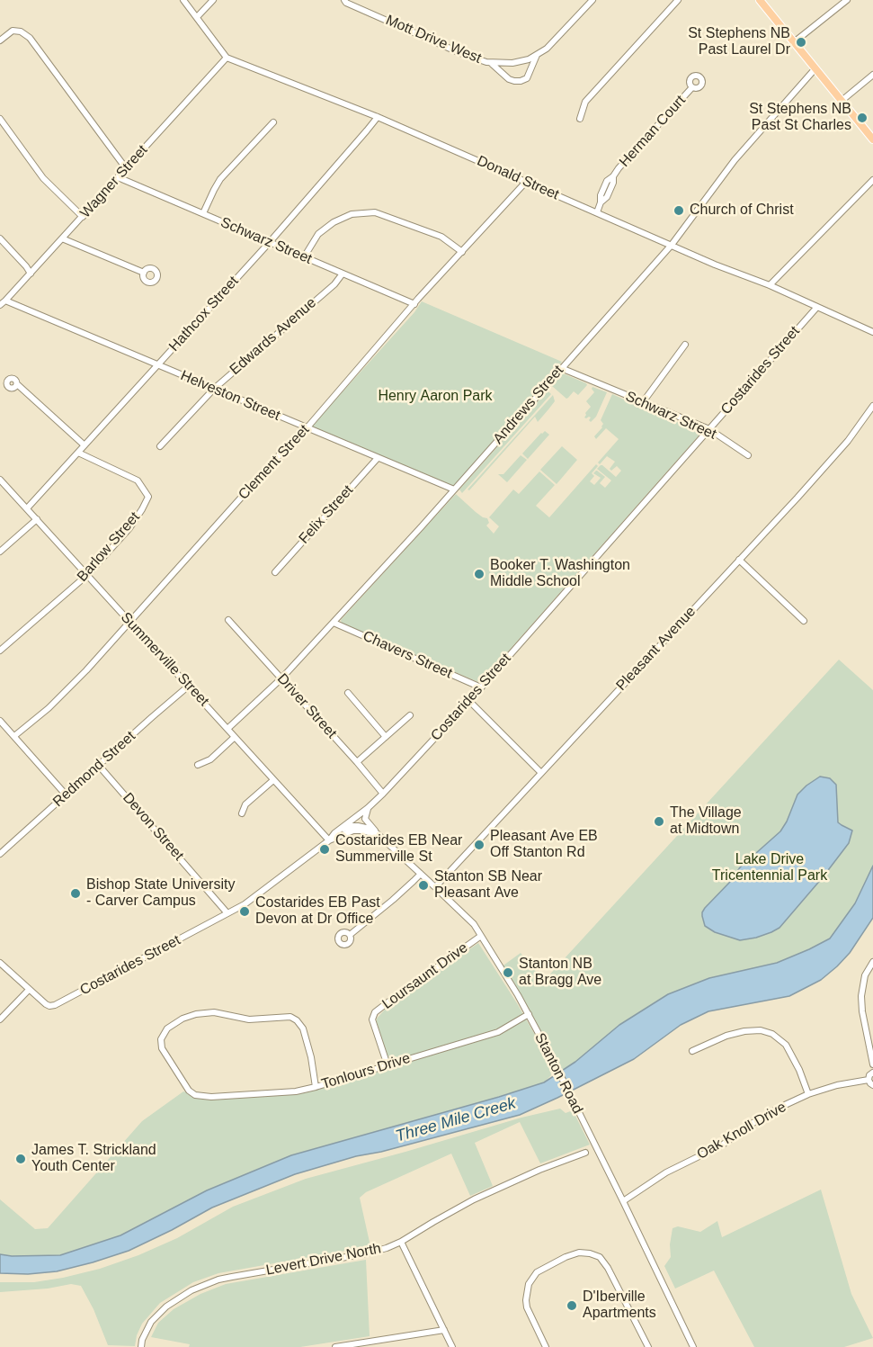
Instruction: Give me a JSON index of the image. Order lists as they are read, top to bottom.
{
  "streets": {
    "street": [
      "Mott Drive West",
      "Herman Court",
      "Donald Street",
      "Wagner Street",
      "Schwarz Street",
      "Hathcox Street",
      "Edwards Avenue",
      "Costarides Street",
      "Helveston Street",
      "Andrews Street",
      "Clement Street",
      "Felix Street",
      "Barlow Street",
      "Pleasant Avenue",
      "Chavers Street",
      "Summerville Street",
      "Driver Street",
      "Redmond Street",
      "Devon Street",
      "Loursaunt Drive",
      "Tonlours Drive",
      "Stanton Road",
      "Oak Knoll Drive",
      "Levert Drive North"
    ]
  },
  "crossings": [
    ["Herman Court", "Donald Street"],
    ["Donald Street", "Wagner Street"],
    ["Donald Street", "Hathcox Street"],
    ["Donald Street", "Costarides Street"],
    ["Donald Street", "Andrews Street"],
    ["Donald Street", "Clement Street"],
    ["Wagner Street", "Schwarz Street"],
    ["Wagner Street", "Helveston Street"],
    ["Schwarz Street", "Hathcox Street"],
    ["Schwarz Street", "Edwards Avenue"],
    ["Schwarz Street", "Costarides Street"],
    ["Schwarz Street", "Andrews Street"],
    ["Schwarz Street", "Clement Street"],
    ["Hathcox Street", "Helveston Street"],
    ["Hathcox Street", "Barlow Street"],
    ["Hathcox Street", "Summerville Street"],
    ["Edwards Avenue", "Helveston Street"],
    ["Costarides Street", "Chavers Street"],
    ["Costarides Street", "Summerville Street"],
    ["Costarides Street", "Driver Street"],
    ["Costarides Street", "Devon Street"],
    ["Costarides Street", "Stanton Road"],
    ["Helveston Street", "Andrews Street"],
    ["Helveston Street", "Clement Street"],
    ["Helveston Street", "Felix Street"],
    ["Andrews Street", "Chavers Street"],
    ["Andrews Street", "Summerville Street"],
    ["Andrews Street", "Driver Street"],
    ["Clement Street", "Summerville Street"],
    ["Barlow Street", "Summerville Street"],
    ["Pleasant Avenue", "Stanton Road"],
    ["Summerville Street", "Redmond Street"],
    ["Redmond Street", "Devon Street"],
    ["Loursaunt Drive", "Tonlours Drive"],
    ["Loursaunt Drive", "Stanton Road"],
    ["Tonlours Drive", "Stanton Road"],
    ["Stanton Road", "Oak Knoll Drive"]
  ],
  "water": ["Three Mile Creek"],
  "parks": ["Henry Aaron Park", "Lake Drive Tricentennial Park"],
  "places": [
    "St Stephens NB Past Laurel Dr",
    "St Stephens NB Past St Charles",
    "Church of Christ",
    "Booker T. Washington Middle School",
    "The Village at Midtown",
    "Pleasant Ave EB Off Stanton Rd",
    "Costarides EB Near Summerville St",
    "Stanton SB Near Pleasant Ave",
    "Bishop State University - Carver Campus",
    "Costarides EB Past Devon at Dr Office",
    "Stanton NB at Bragg Ave",
    "James T. Strickland Youth Center",
    "D'Iberville Apartments"
  ]
}
